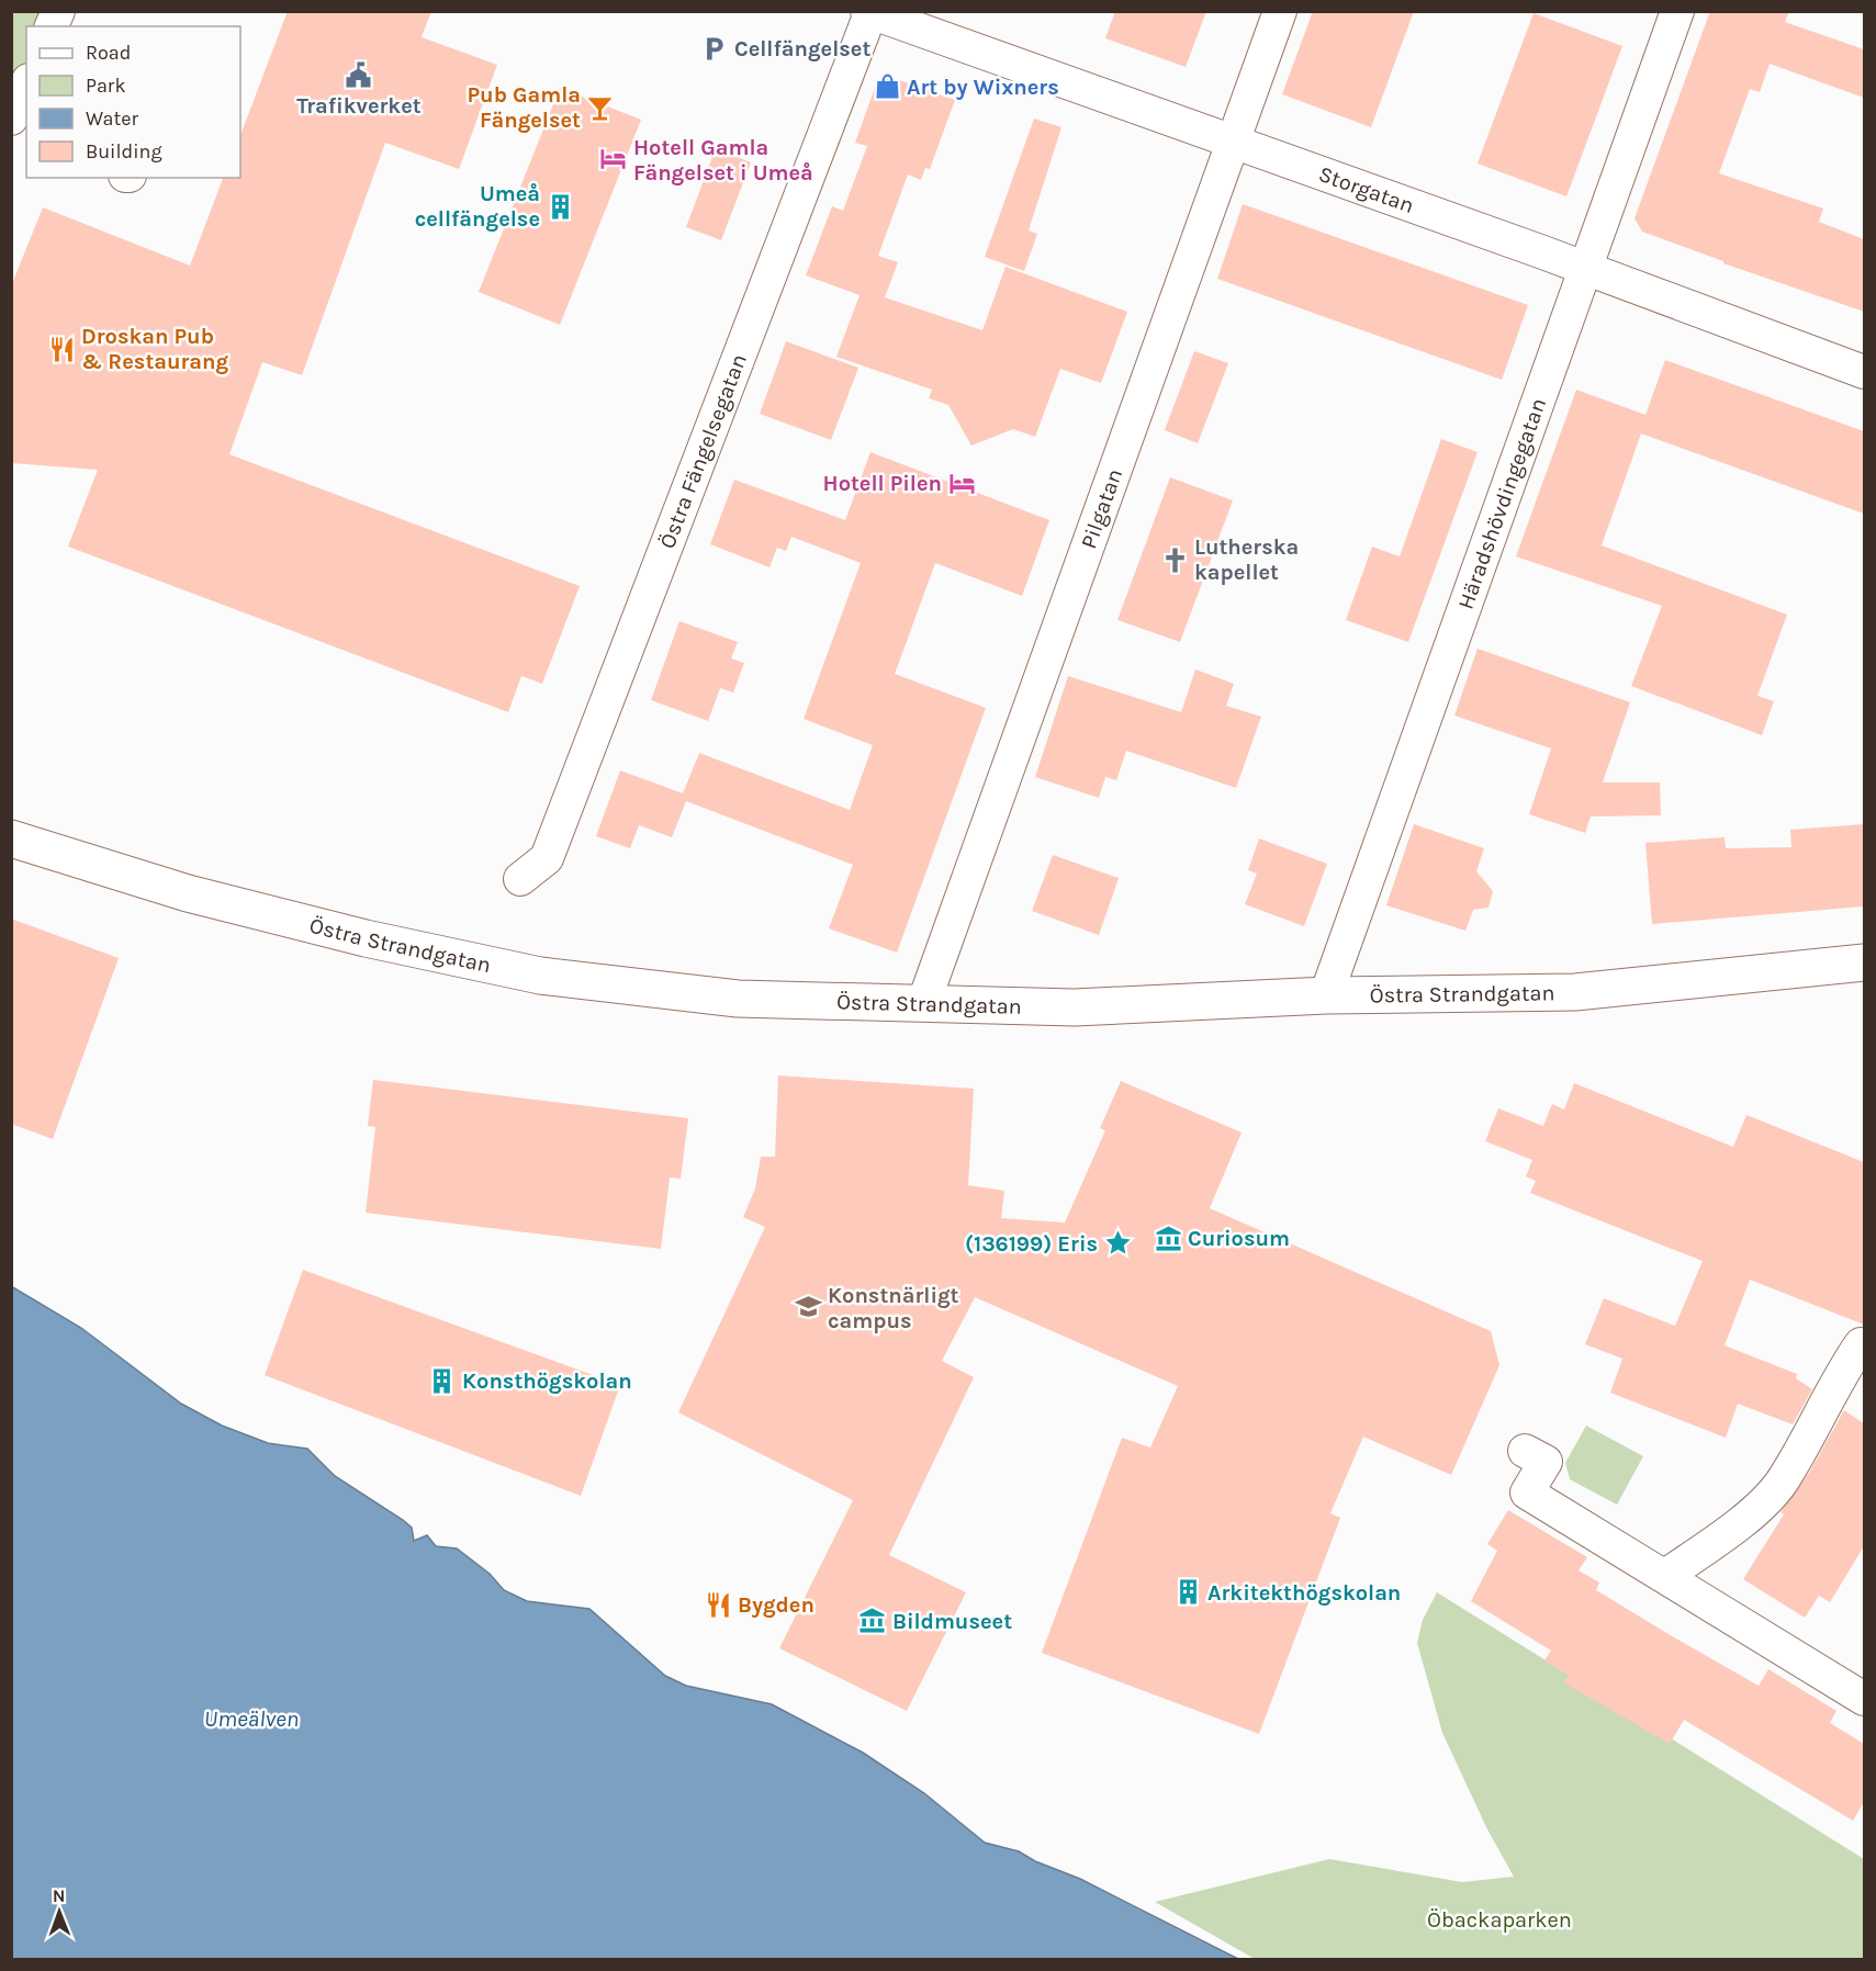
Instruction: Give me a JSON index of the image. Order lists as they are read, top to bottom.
{
  "streets": {
    "street": [
      "Storgatan",
      "Östra Fängelsegatan",
      "Häradshövdingegatan",
      "Pilgatan",
      "Östra Strandgatan"
    ]
  },
  "crossings": [
    ["Storgatan", "Östra Fängelsegatan"],
    ["Storgatan", "Häradshövdingegatan"],
    ["Storgatan", "Pilgatan"],
    ["Häradshövdingegatan", "Östra Strandgatan"],
    ["Pilgatan", "Östra Strandgatan"]
  ],
  "water": ["Umeälven"],
  "parks": ["Öbackaparken"],
  "places": {
    "parking": ["Cellfängelset"],
    "public building": ["Trafikverket"],
    "shop": ["Art by Wixners"],
    "bar": ["Pub Gamla Fängelset"],
    "hotel": ["Hotell Gamla Fängelset i Umeå", "Hotell Pilen"],
    "building": ["Umeå cellfängelse", "Konsthögskolan", "Arkitekthögskolan"],
    "restaurant": ["Droskan Pub & Restaurang", "Bygden"],
    "church": ["Lutherska kapellet"],
    "museum": ["Curiosum", "Bildmuseet"],
    "place": ["(136199) Eris"],
    "school or university": ["Konstnärligt campus"]
  },
  "legend": [
    "Road",
    "Park",
    "Water",
    "Building"
  ],
  "north": "top"
}
